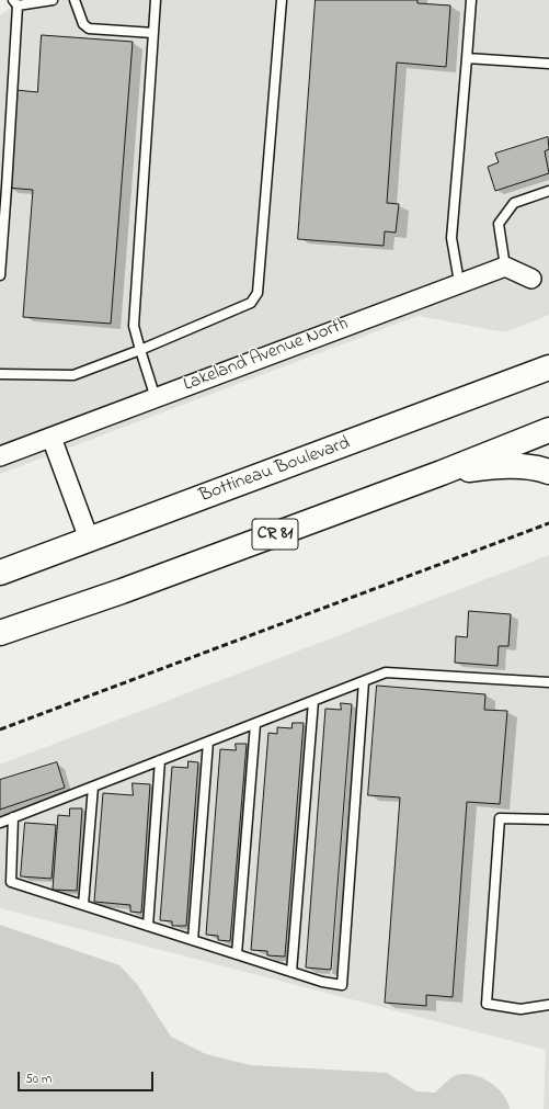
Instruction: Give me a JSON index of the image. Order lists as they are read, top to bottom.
{
  "streets": {
    "highway": ["Bottineau Boulevard", "CR 81"],
    "street": ["Lakeland Avenue North"]
  },
  "scale_bar": "50 m"
}
